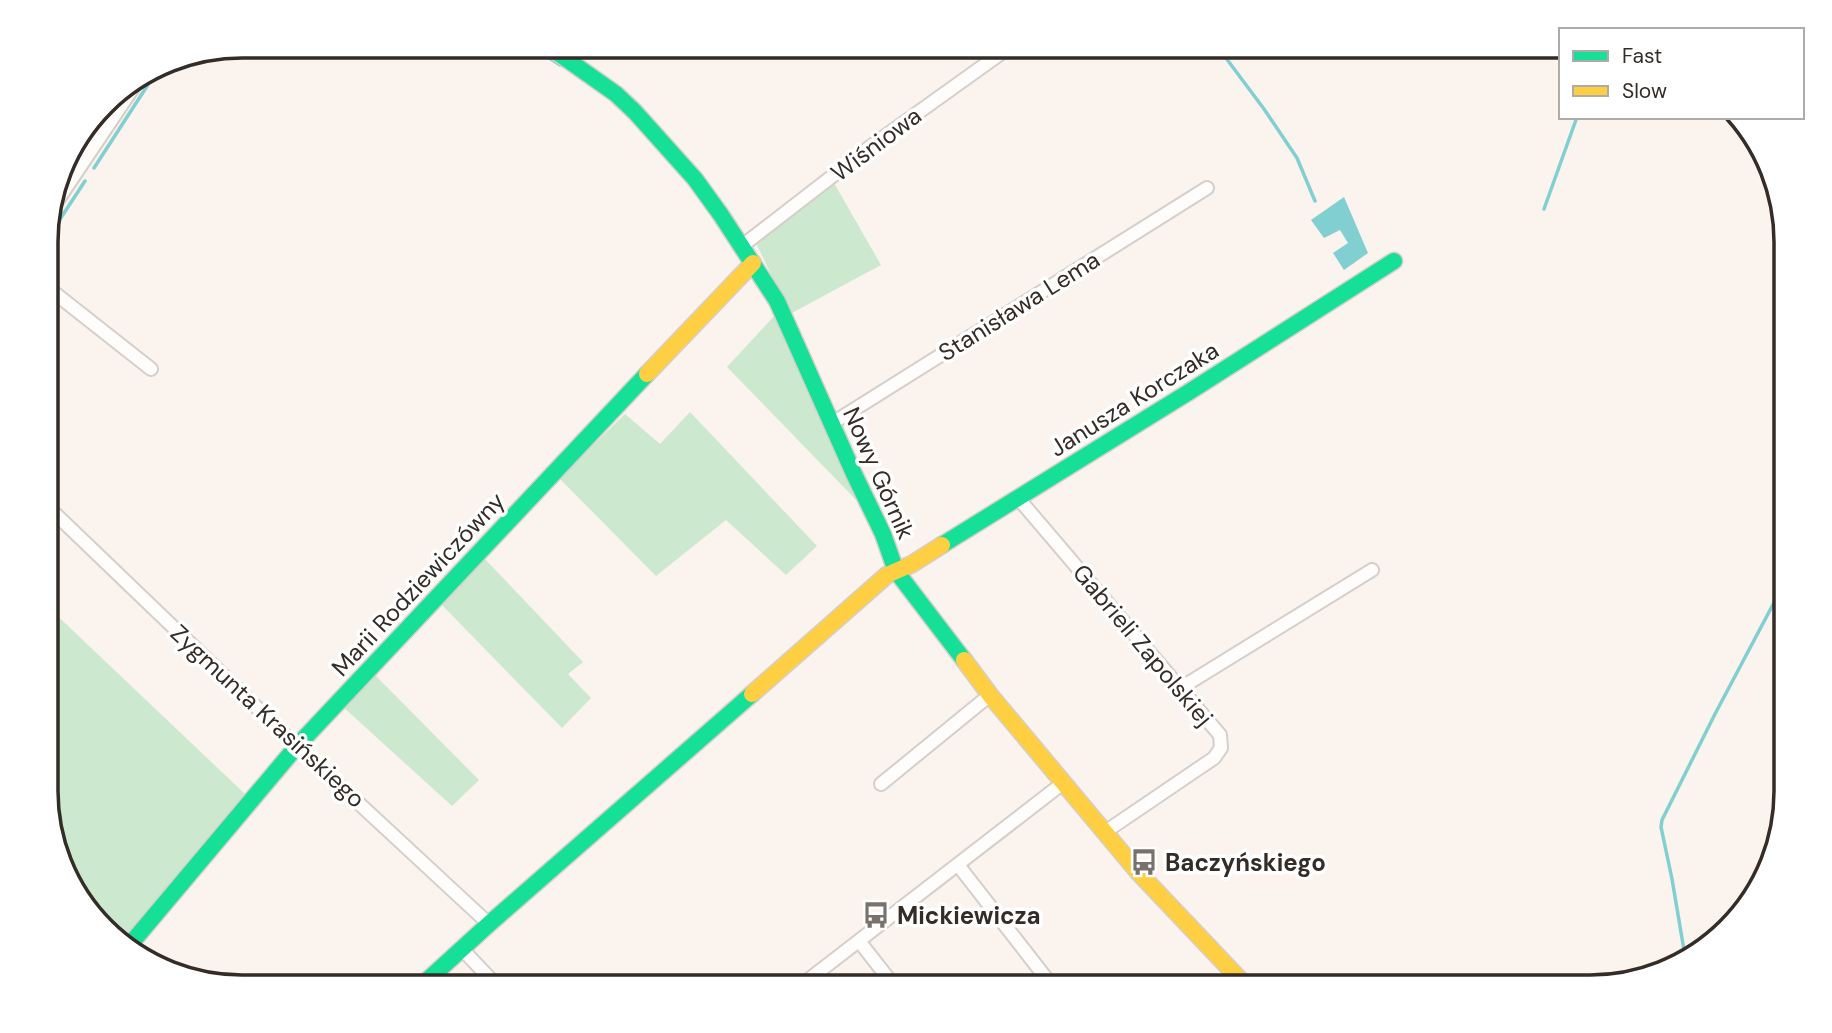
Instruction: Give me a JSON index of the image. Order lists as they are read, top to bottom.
{
  "streets": {
    "street": [
      "Wiśniowa",
      "Stanisława Lema",
      "Janusza Korczaka",
      "Nowy Górnik",
      "Marii Rodziewiczówny",
      "Gabrieli Zapolskiej",
      "Zygmunta Krasińskiego"
    ]
  },
  "crossings": [
    ["Wiśniowa", "Nowy Górnik"],
    ["Stanisława Lema", "Nowy Górnik"],
    ["Janusza Korczaka", "Nowy Górnik"],
    ["Janusza Korczaka", "Gabrieli Zapolskiej"],
    ["Nowy Górnik", "Marii Rodziewiczówny"],
    ["Nowy Górnik", "Zygmunta Krasińskiego"],
    ["Marii Rodziewiczówny", "Zygmunta Krasińskiego"]
  ],
  "places": {
    "bus stop": ["Baczyńskiego", "Mickiewicza"]
  },
  "legend": ["Fast", "Slow"]
}
